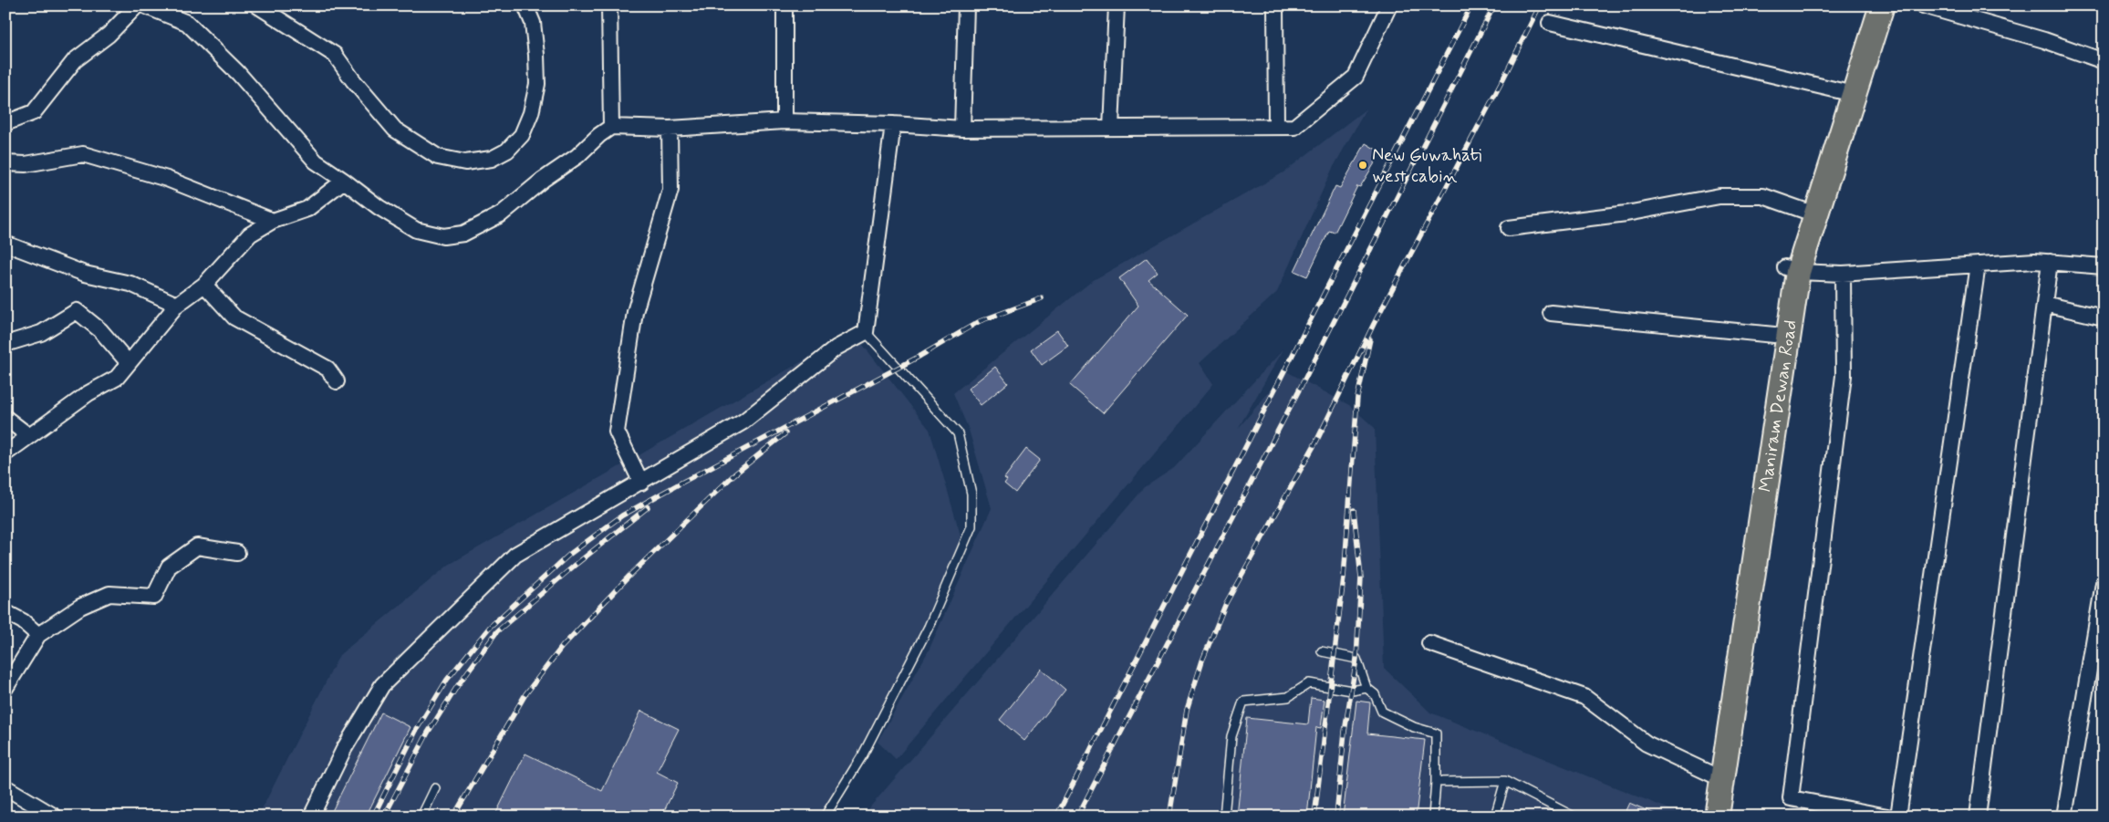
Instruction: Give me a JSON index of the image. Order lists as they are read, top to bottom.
{
  "streets": {
    "main road": ["Maniram Dewan Road"]
  },
  "places": ["New Guwahati west cabin"]
}
